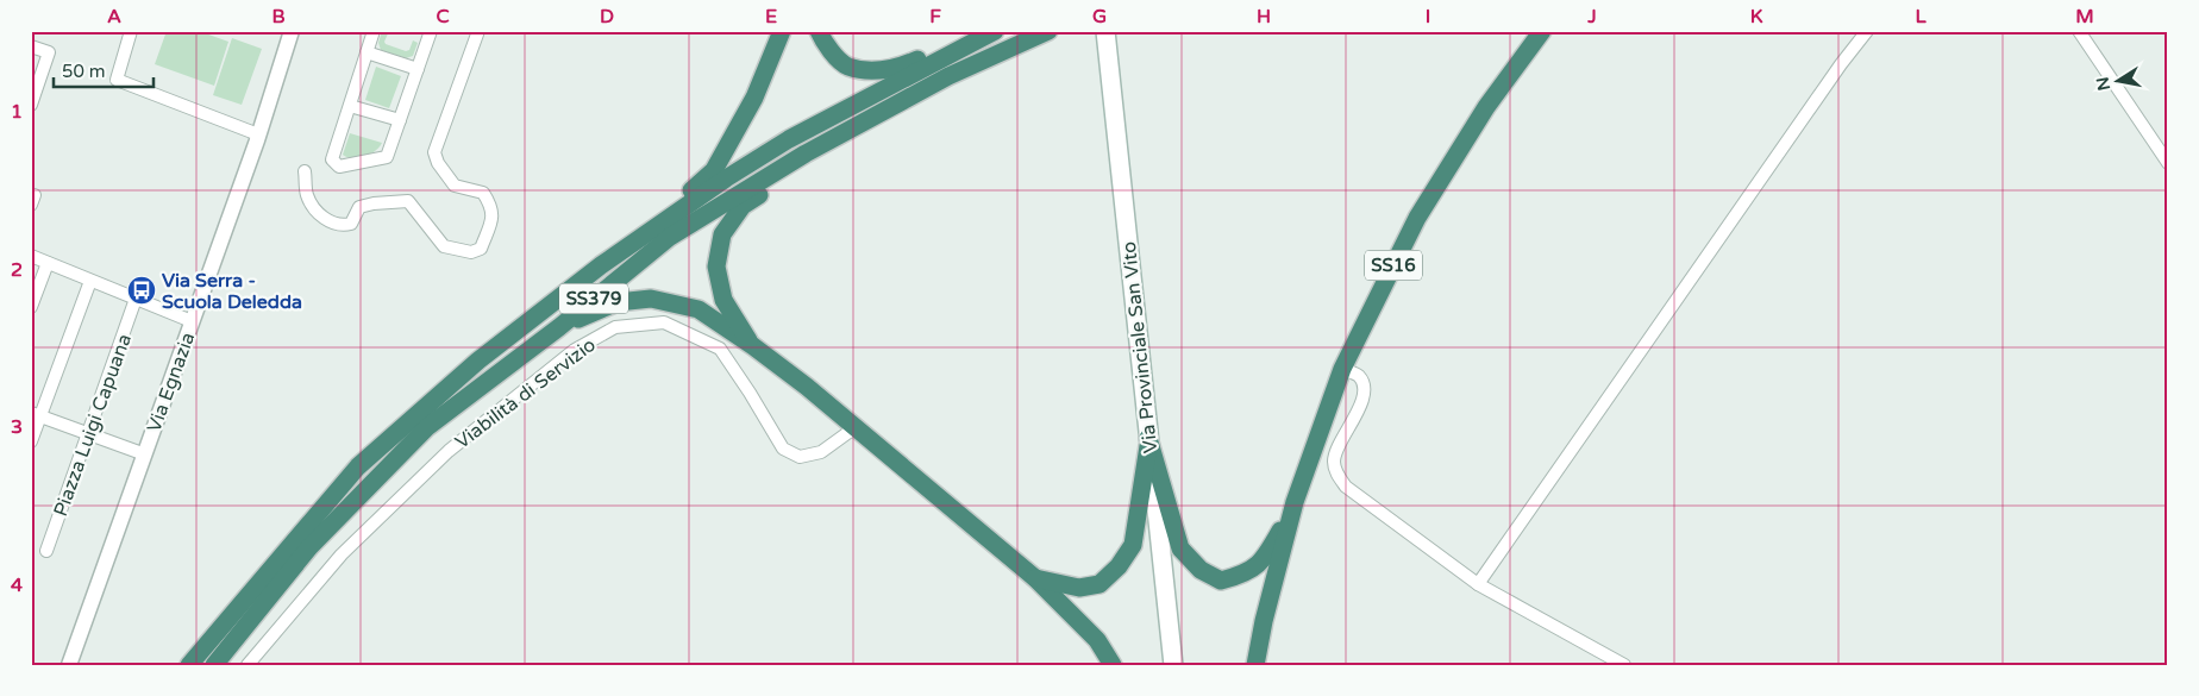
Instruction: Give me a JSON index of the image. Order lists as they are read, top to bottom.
{
  "streets": {
    "highway": ["SS16", "SS379"],
    "main road": ["Via Provinciale San Vito"],
    "street": ["Via Egnazia", "Viabilità di Servizio", "Piazza Luigi Capuana"]
  },
  "places": {
    "bus stop": ["Via Serra - Scuola Deledda"]
  },
  "scale_bar": "50 m",
  "north": "left",
  "grid": {
    "columns": [
      "A",
      "B",
      "C",
      "D",
      "E",
      "F",
      "G",
      "H",
      "I",
      "J",
      "K",
      "L",
      "M"
    ],
    "rows": [
      "1",
      "2",
      "3",
      "4"
    ]
  }
}
